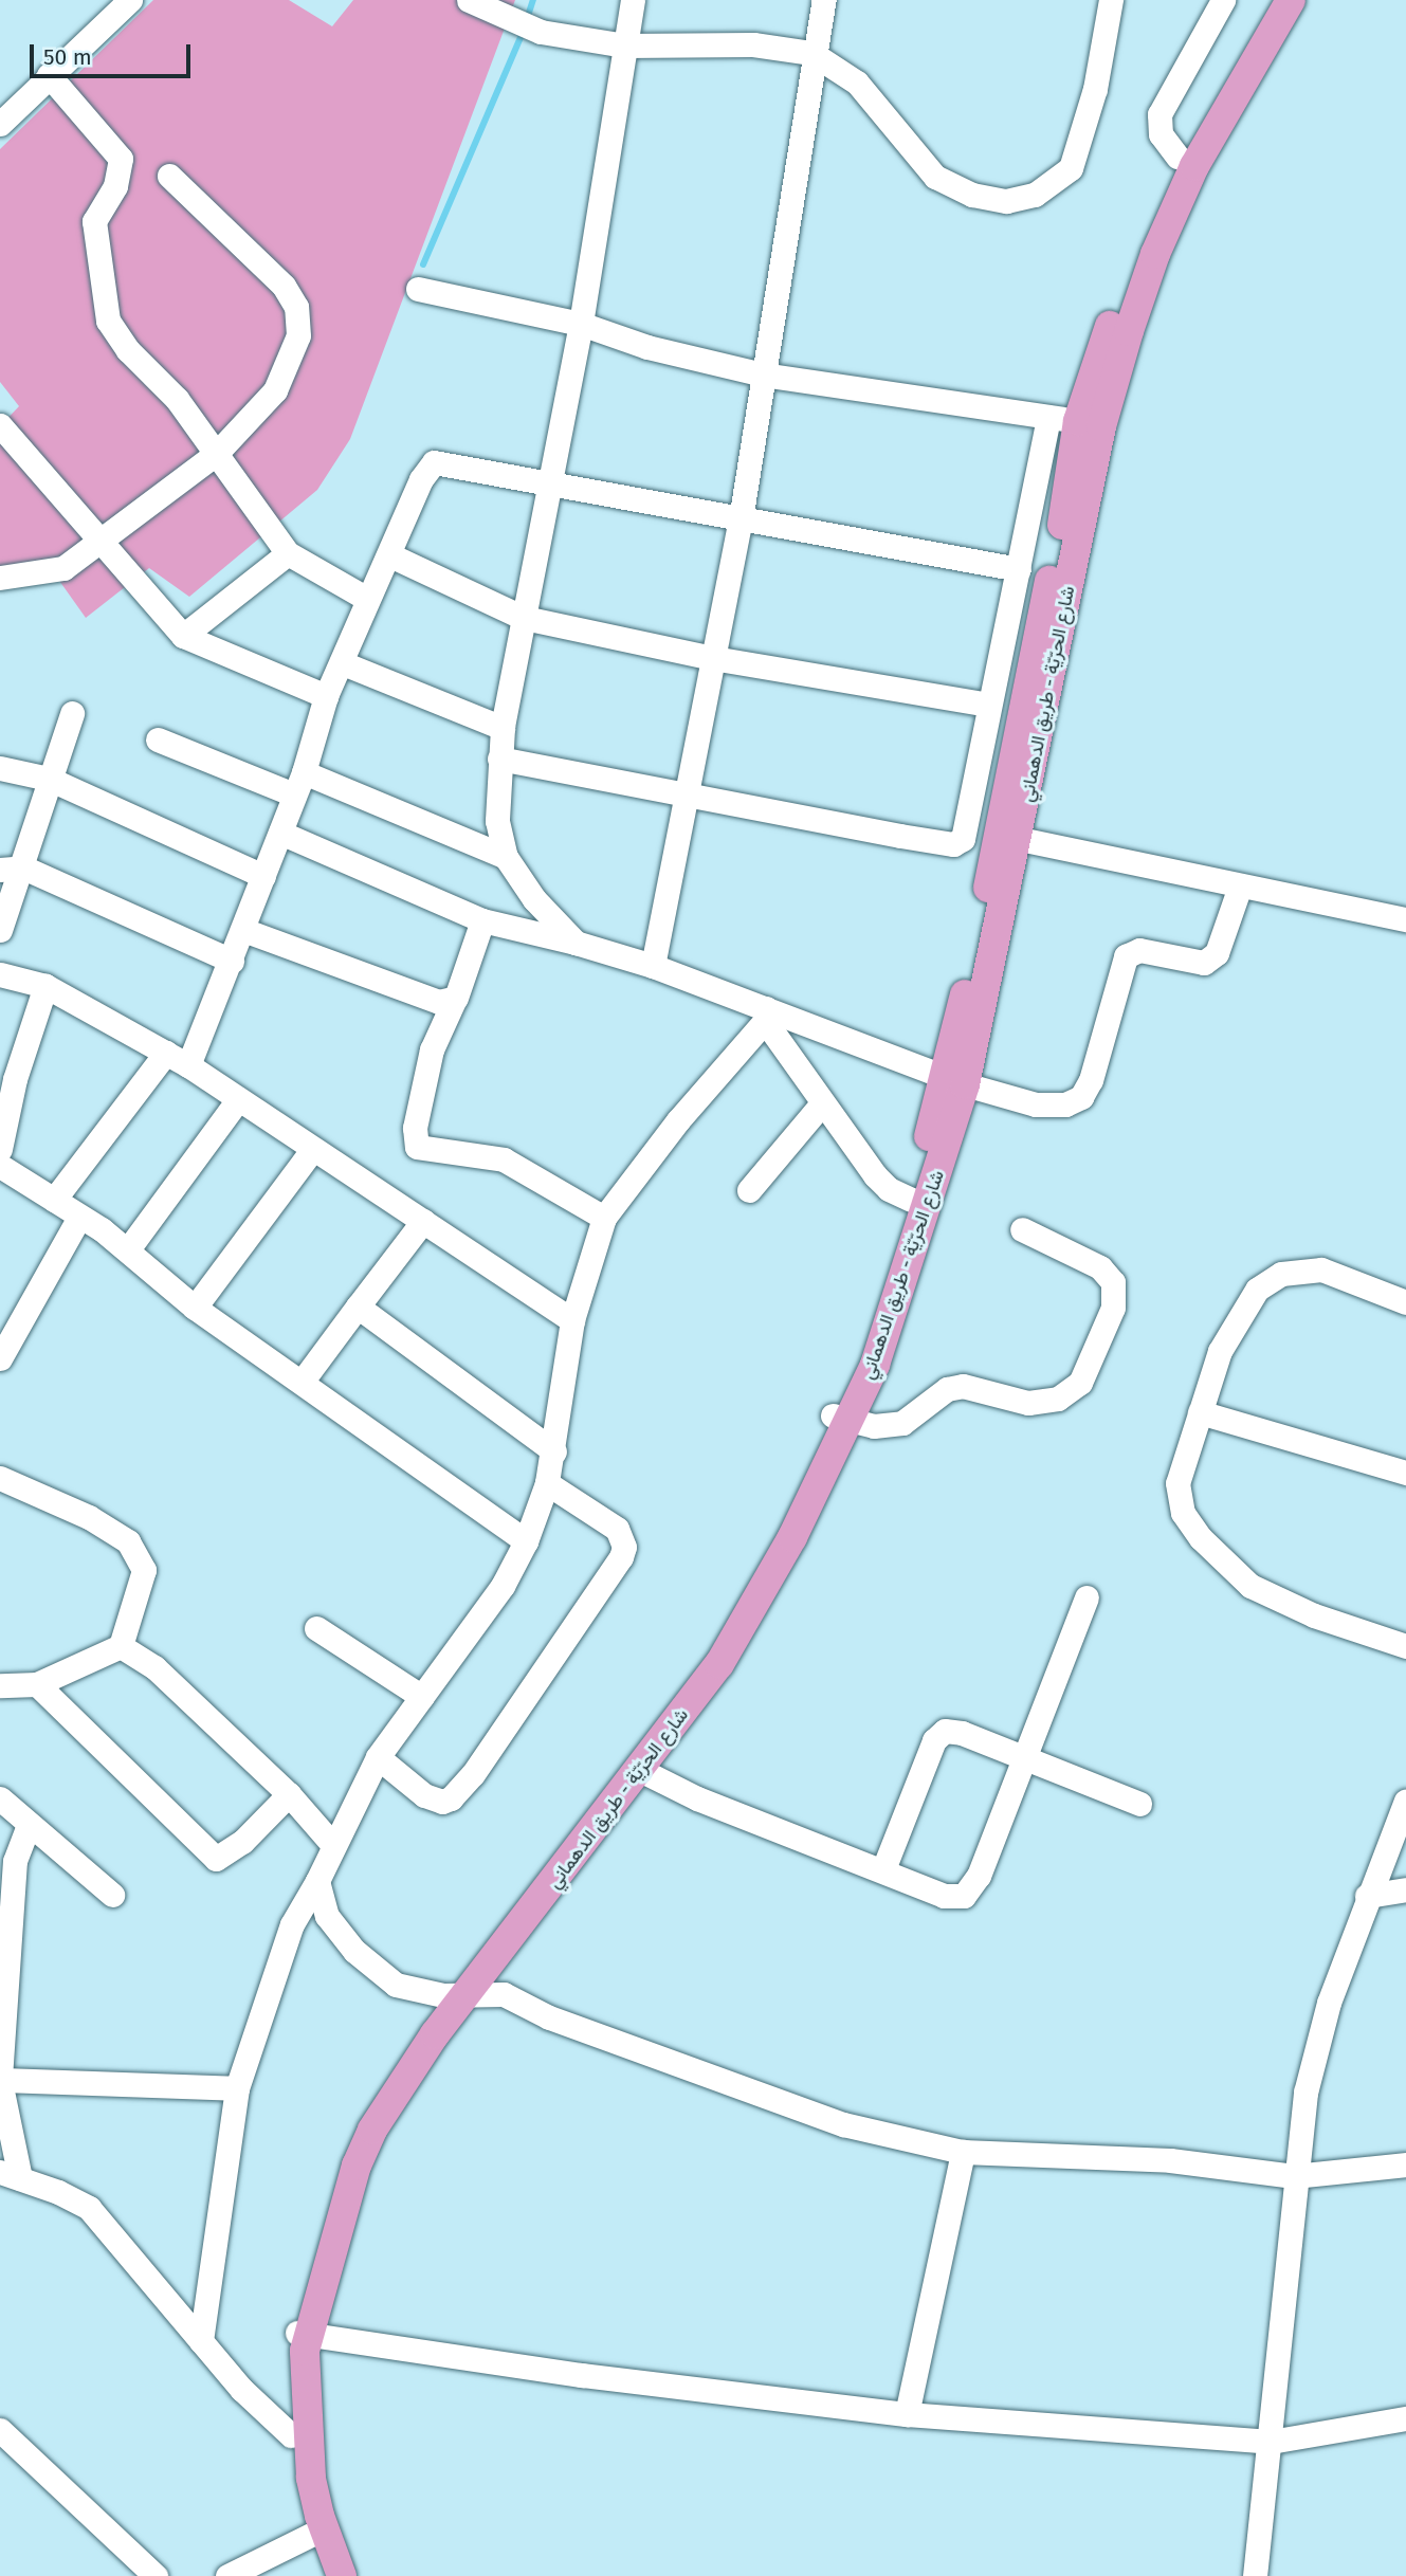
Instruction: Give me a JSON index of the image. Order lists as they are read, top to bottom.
{
  "streets": {
    "main road": ["شارع الحرّيّة - طريق الدهماني"]
  },
  "scale_bar": "50 m"
}
